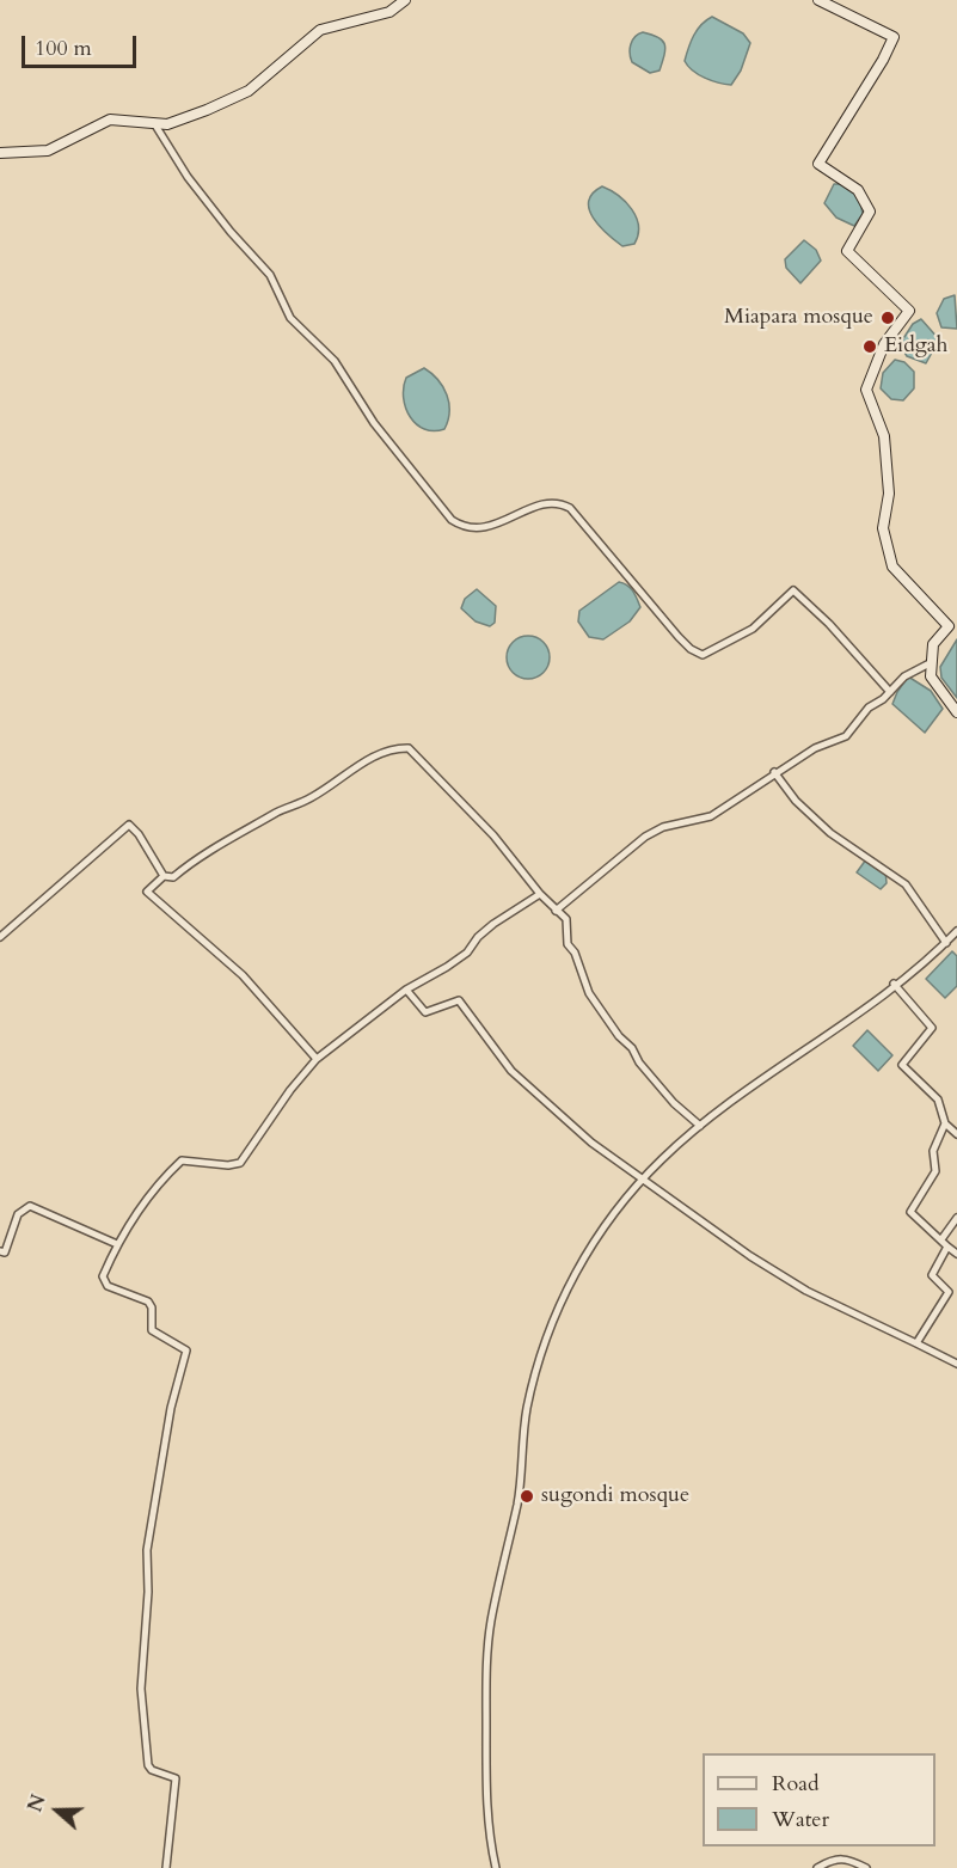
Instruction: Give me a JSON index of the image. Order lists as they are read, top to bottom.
{
  "places": ["Miapara mosque", "Eidgah", "sugondi mosque"],
  "legend": ["Road", "Water"],
  "scale_bar": "100 m",
  "north": "left"
}
